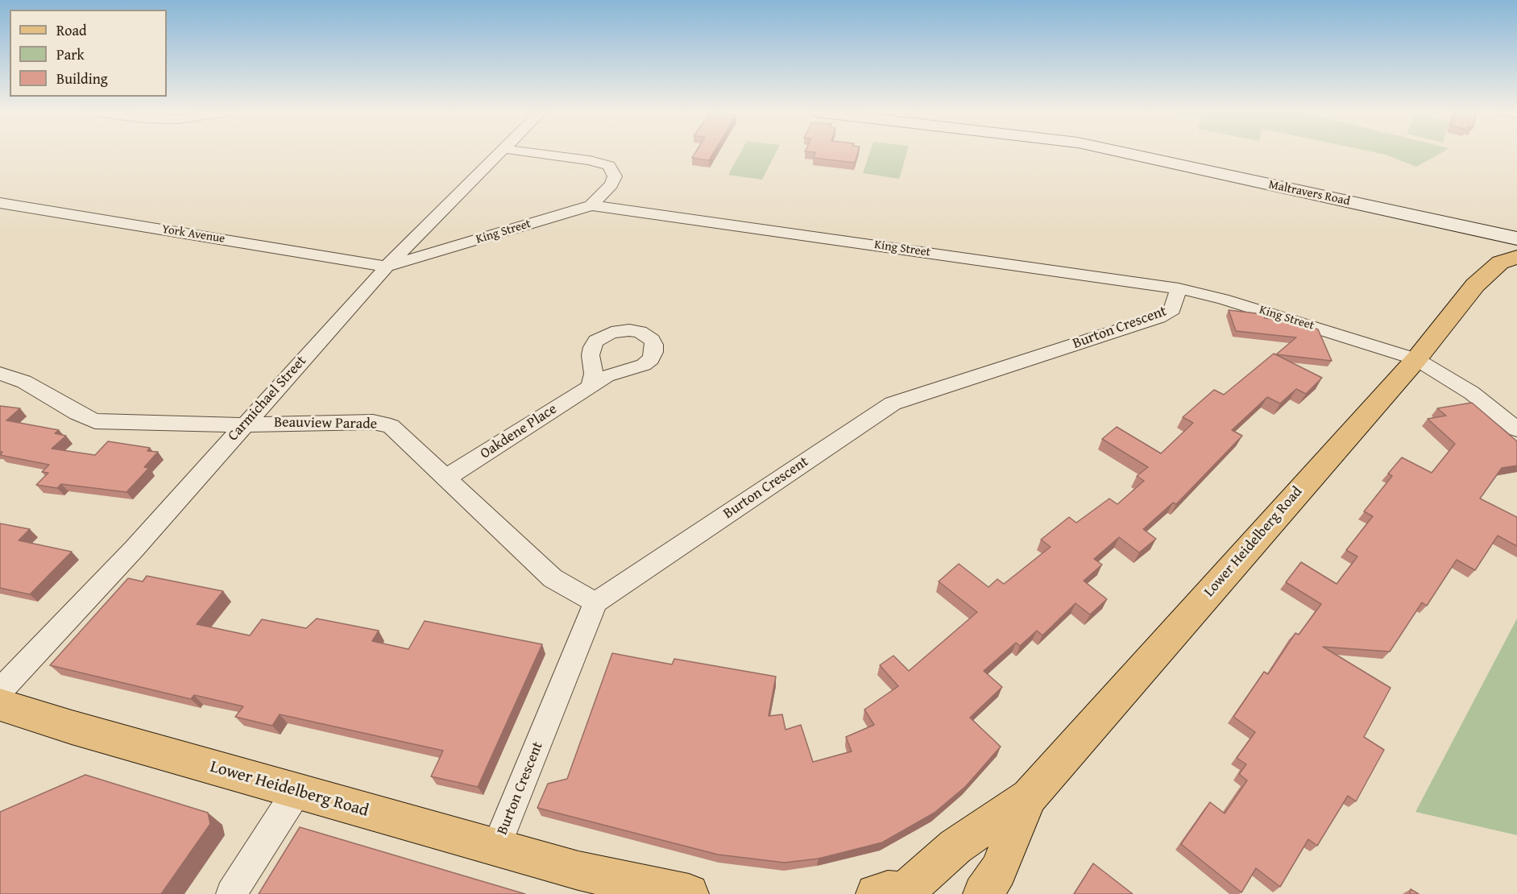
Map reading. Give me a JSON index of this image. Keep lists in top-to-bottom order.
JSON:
{
  "streets": {
    "main road": ["Lower Heidelberg Road"],
    "street": [
      "Maltravers Road",
      "King Street",
      "York Avenue",
      "Burton Crescent",
      "Carmichael Street",
      "Beauview Parade",
      "Oakdene Place"
    ]
  },
  "crossings": [
    ["Maltravers Road", "Lower Heidelberg Road"],
    ["King Street", "York Avenue"],
    ["King Street", "Burton Crescent"],
    ["King Street", "Carmichael Street"],
    ["King Street", "Lower Heidelberg Road"],
    ["York Avenue", "Carmichael Street"],
    ["Burton Crescent", "Beauview Parade"],
    ["Burton Crescent", "Lower Heidelberg Road"],
    ["Carmichael Street", "Beauview Parade"],
    ["Beauview Parade", "Oakdene Place"]
  ],
  "legend": ["Road", "Park", "Building"]
}
